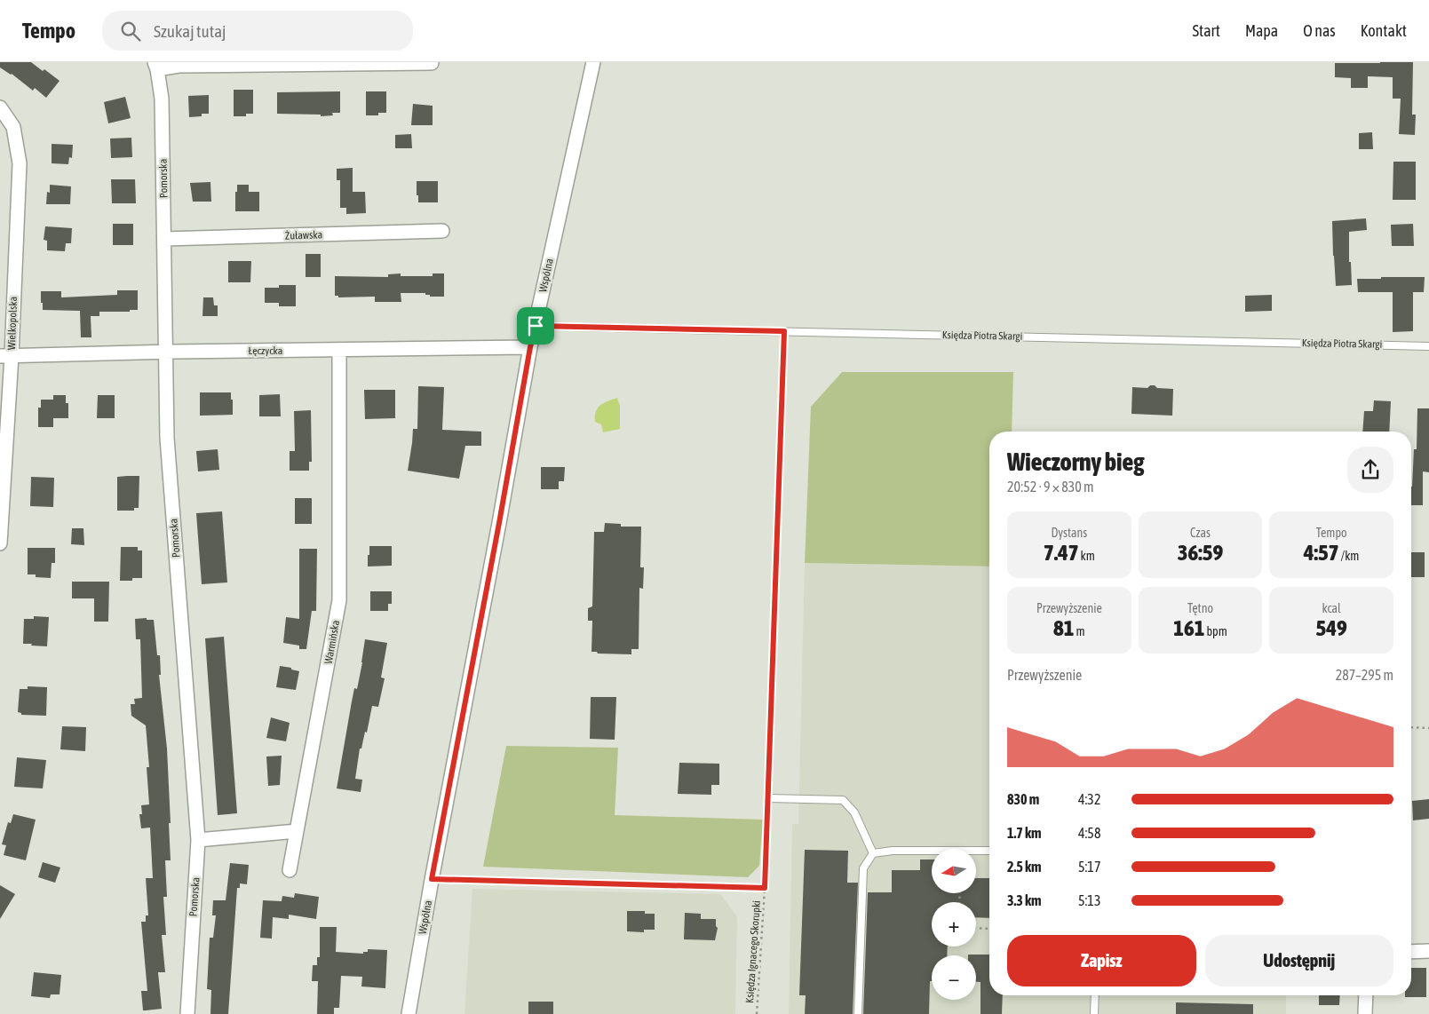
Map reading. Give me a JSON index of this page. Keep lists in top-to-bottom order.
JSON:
{
  "streets": {
    "street": [
      "Pomorska",
      "Żuławska",
      "Wspólna",
      "Wielkopolska",
      "Łęczycka",
      "Warmińska"
    ],
    "lane": ["Księdza Piotra Skargi"],
    "path": ["Księdza Ignacego Skorupki"]
  },
  "crossings": [
    ["Pomorska", "Żuławska"],
    ["Pomorska", "Łęczycka"],
    ["Wspólna", "Księdza Piotra Skargi"],
    ["Wspólna", "Łęczycka"],
    ["Wielkopolska", "Łęczycka"],
    ["Księdza Piotra Skargi", "Księdza Ignacego Skorupki"],
    ["Łęczycka", "Warmińska"]
  ],
  "north": "left",
  "page": {
    "header": "Tempo",
    "search": "Szukaj tutaj",
    "nav": [
      "Start",
      "Mapa",
      "O nas",
      "Kontakt"
    ],
    "heading": ["Wieczorny bieg", "20:52 · 9 × 830 m"],
    "stats": [
      ["Dystans", "7.47 km"],
      ["Czas", "36:59"],
      ["Tempo", "4:57 /km"],
      ["Przewyższenie", "81 m"],
      ["Tętno", "161 bpm"],
      ["kcal", "549"]
    ],
    "chart": ["Przewyższenie", "287–295 m"],
    "list": [
      {
        "name": "830 m",
        "note": "4:32"
      },
      {
        "name": "1.7 km",
        "note": "4:58"
      },
      {
        "name": "2.5 km",
        "note": "5:17"
      },
      {
        "name": "3.3 km",
        "note": "5:13"
      }
    ],
    "map_buttons": ["+", "−"],
    "buttons": ["Zapisz", "Udostępnij"]
  }
}
